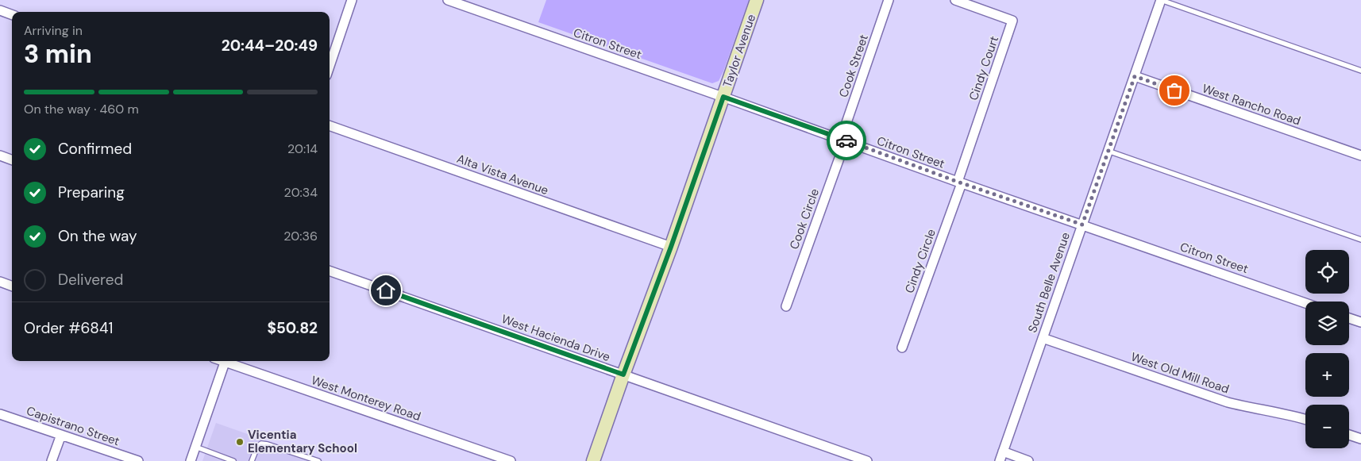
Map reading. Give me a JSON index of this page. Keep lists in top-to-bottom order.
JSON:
{
  "streets": {
    "street": [
      "Citron Street",
      "Taylor Avenue",
      "Cook Street",
      "Cindy Court",
      "West Rancho Road",
      "Alta Vista Avenue",
      "Cook Circle",
      "Cindy Circle",
      "South Belle Avenue",
      "West Hacienda Drive",
      "West Old Mill Road",
      "West Monterey Road",
      "Capistrano Street"
    ]
  },
  "crossings": [
    ["Citron Street", "Taylor Avenue"],
    ["Citron Street", "Cook Street"],
    ["Citron Street", "Cindy Court"],
    ["Citron Street", "Cook Circle"],
    ["Citron Street", "Cindy Circle"],
    ["Citron Street", "South Belle Avenue"],
    ["Taylor Avenue", "Alta Vista Avenue"],
    ["Taylor Avenue", "West Hacienda Drive"],
    ["Cook Street", "Cook Circle"],
    ["Cindy Court", "Cindy Circle"],
    ["West Rancho Road", "South Belle Avenue"],
    ["South Belle Avenue", "West Old Mill Road"]
  ],
  "places": ["Vicentia Elementary School"],
  "page": {
    "heading": ["3 min", "Arriving in", "20:44–20:49"],
    "panel": ["Order #6841", "$50.82"],
    "bar": "On the way · 460 m",
    "list": [
      ["Confirmed", "20:14"],
      ["Preparing", "20:34"],
      ["On the way", "20:36"],
      "Delivered"
    ],
    "map_buttons": ["+", "−"]
  }
}
